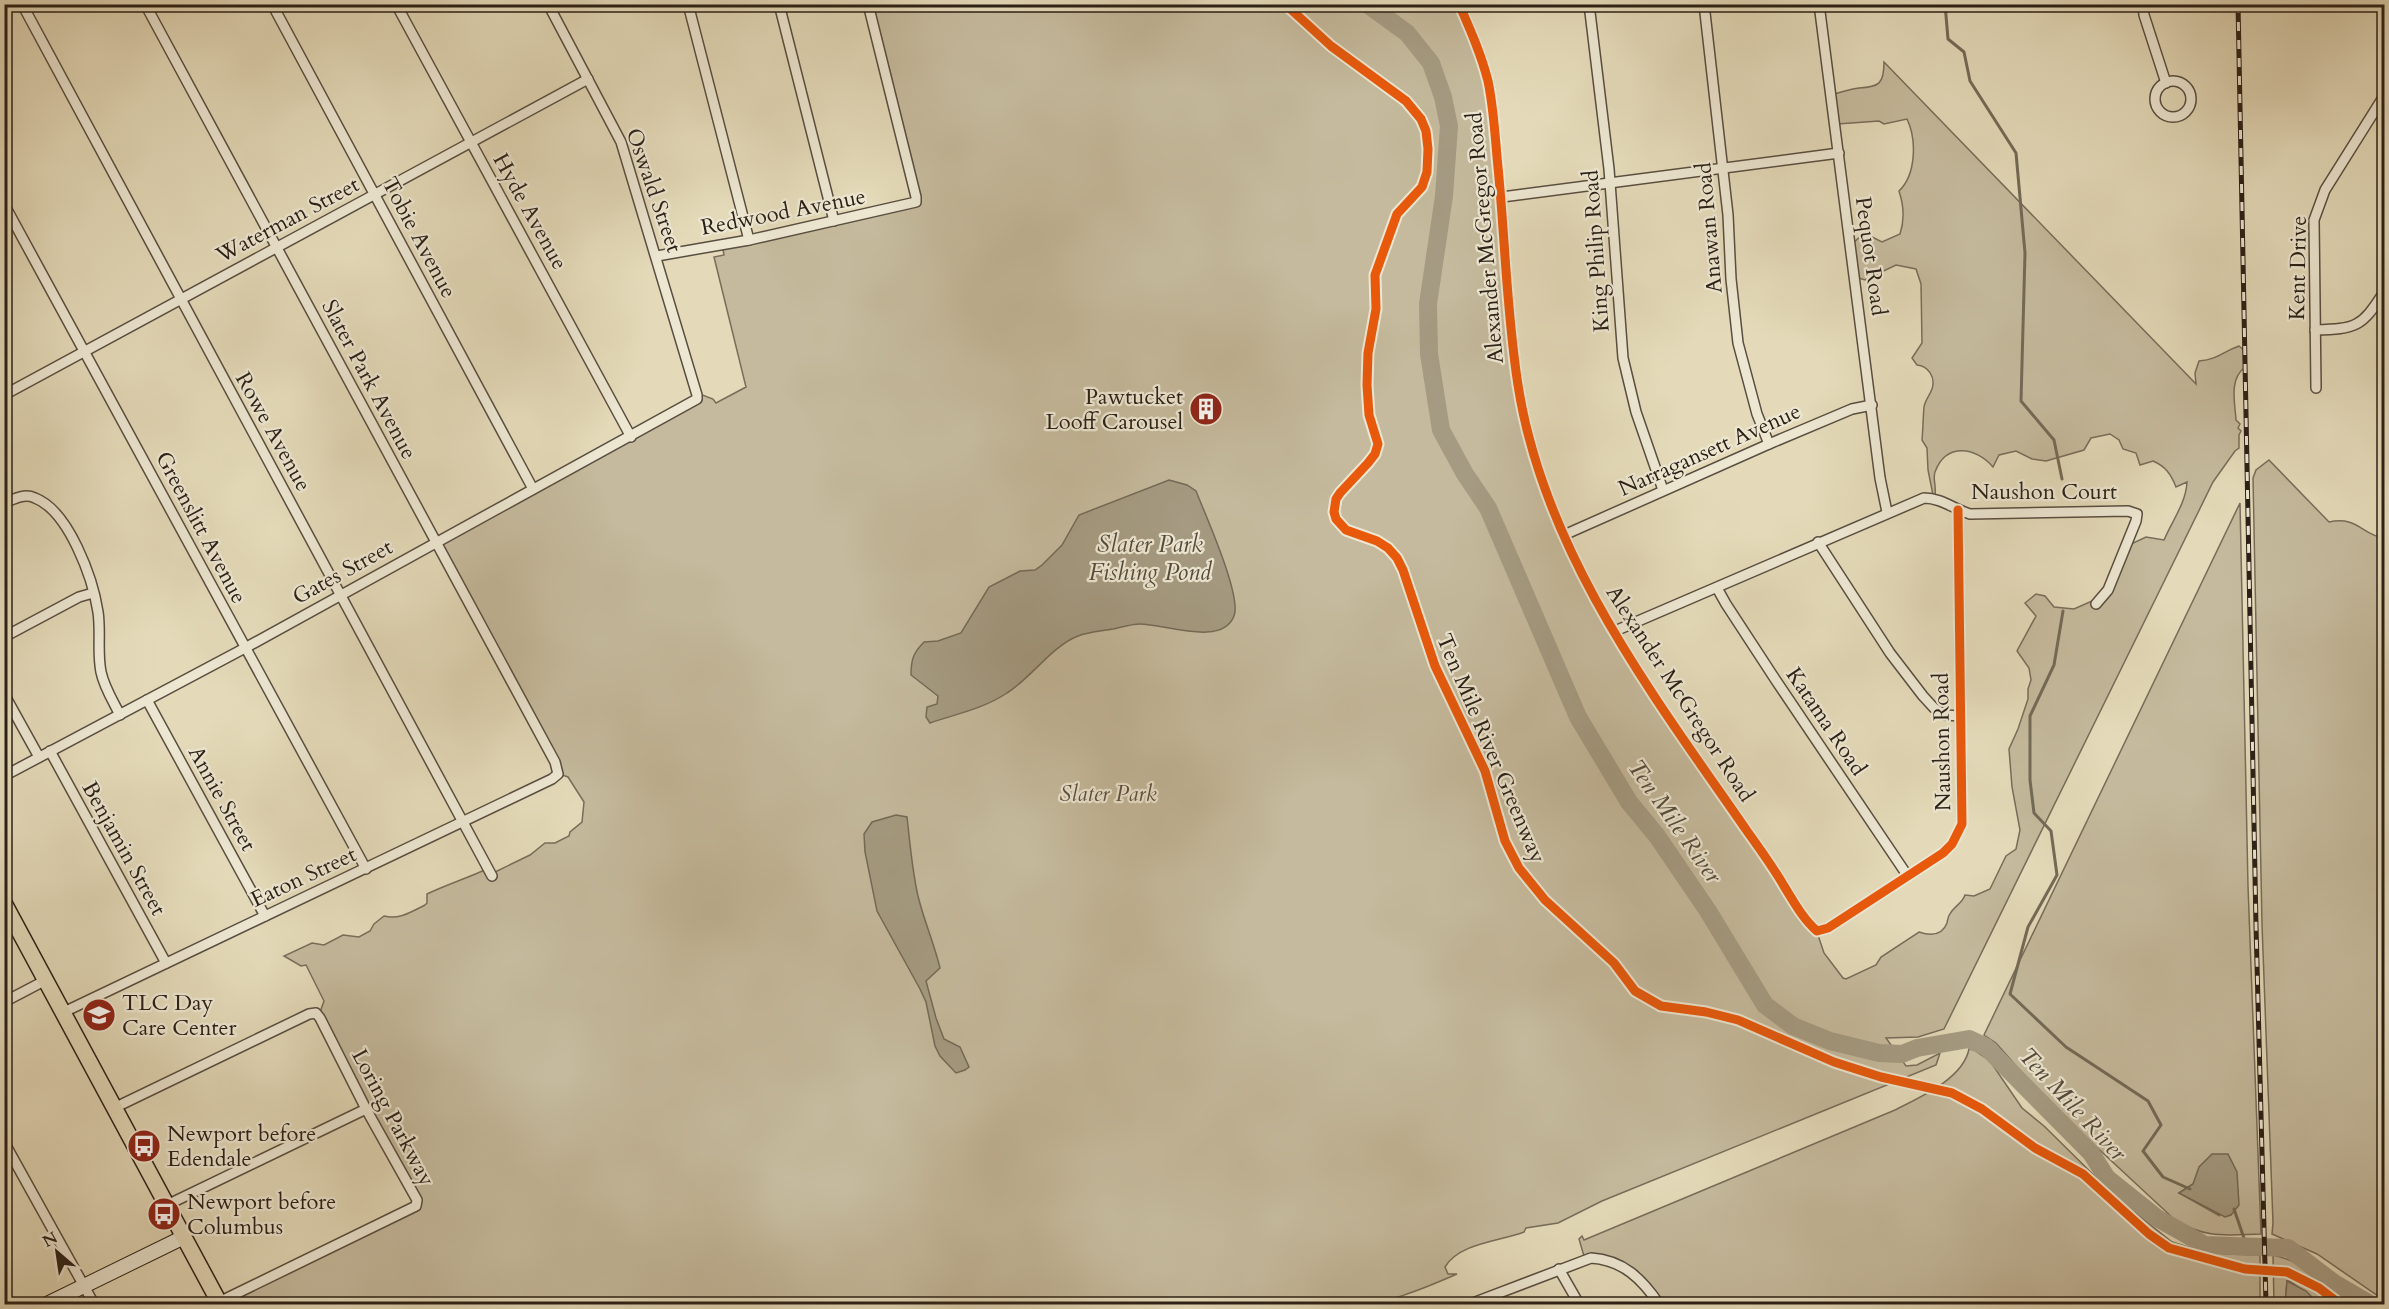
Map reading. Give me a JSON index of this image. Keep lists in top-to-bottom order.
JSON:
{
  "streets": {
    "street": [
      "Oswald Street",
      "Hyde Avenue",
      "Redwood Avenue",
      "Waterman Street",
      "Anawan Road",
      "Tobie Avenue",
      "Alexander McGregor Road",
      "King Philip Road",
      "Pequot Road",
      "Kent Drive",
      "Slater Park Avenue",
      "Rowe Avenue",
      "Narragansett Avenue",
      "Naushon Court",
      "Greenslitt Avenue",
      "Gates Street",
      "Katama Road",
      "Naushon Road",
      "Annie Street",
      "Benjamin Street",
      "Eaton Street",
      "Loring Parkway"
    ],
    "cycle path": ["Ten Mile River Greenway"]
  },
  "crossings": [
    ["Oswald Street", "Redwood Avenue"],
    ["Oswald Street", "Waterman Street"],
    ["Oswald Street", "Gates Street"],
    ["Hyde Avenue", "Waterman Street"],
    ["Hyde Avenue", "Gates Street"],
    ["Waterman Street", "Tobie Avenue"],
    ["Waterman Street", "Slater Park Avenue"],
    ["Waterman Street", "Rowe Avenue"],
    ["Waterman Street", "Greenslitt Avenue"],
    ["Anawan Road", "Narragansett Avenue"],
    ["Tobie Avenue", "Gates Street"],
    ["Alexander McGregor Road", "Narragansett Avenue"],
    ["Alexander McGregor Road", "Naushon Road"],
    ["King Philip Road", "Narragansett Avenue"],
    ["Pequot Road", "Narragansett Avenue"],
    ["Slater Park Avenue", "Gates Street"],
    ["Slater Park Avenue", "Eaton Street"],
    ["Rowe Avenue", "Gates Street"],
    ["Rowe Avenue", "Eaton Street"],
    ["Naushon Court", "Naushon Road"],
    ["Greenslitt Avenue", "Gates Street"],
    ["Greenslitt Avenue", "Eaton Street"],
    ["Gates Street", "Annie Street"],
    ["Gates Street", "Benjamin Street"],
    ["Katama Road", "Naushon Road"],
    ["Annie Street", "Eaton Street"],
    ["Benjamin Street", "Eaton Street"]
  ],
  "water": ["Slater Park Fishing Pond", "Ten Mile River"],
  "parks": ["Slater Park"],
  "places": {
    "building": ["Pawtucket Looff Carousel"],
    "school or university": ["TLC Day Care Center"],
    "bus stop": ["Newport before Edendale", "Newport before Columbus"]
  },
  "north": "top left"
}
